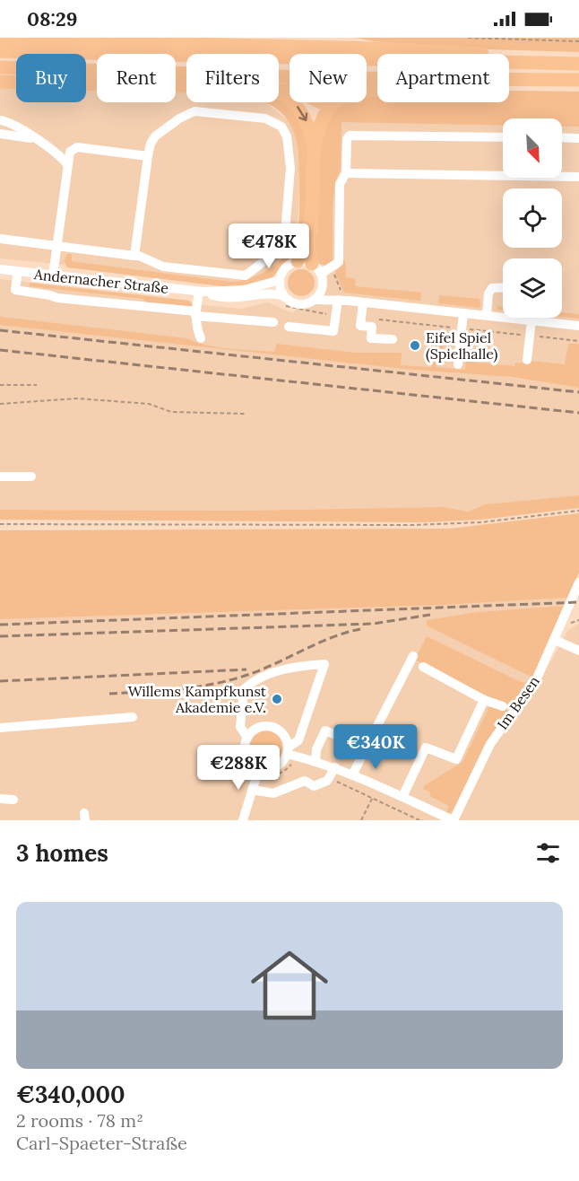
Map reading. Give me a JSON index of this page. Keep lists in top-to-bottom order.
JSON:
{
  "streets": {
    "street": ["Andernacher Straße", "Im Besen"]
  },
  "places": ["Eifel Spiel (Spielhalle)", "Willems Kampfkunst Akademie e.V."],
  "north": "bottom right",
  "page": {
    "status": "08:29",
    "chip": [
      "Buy",
      "Rent",
      "Filters",
      "New",
      "Apartment"
    ],
    "price": ["€478K", "€340K", "€288K"],
    "heading": "3 homes",
    "list": [
      {
        "name": "€340,000",
        "note": "2 rooms · 78 m² · Carl-Spaeter-Straße"
      }
    ]
  }
}
